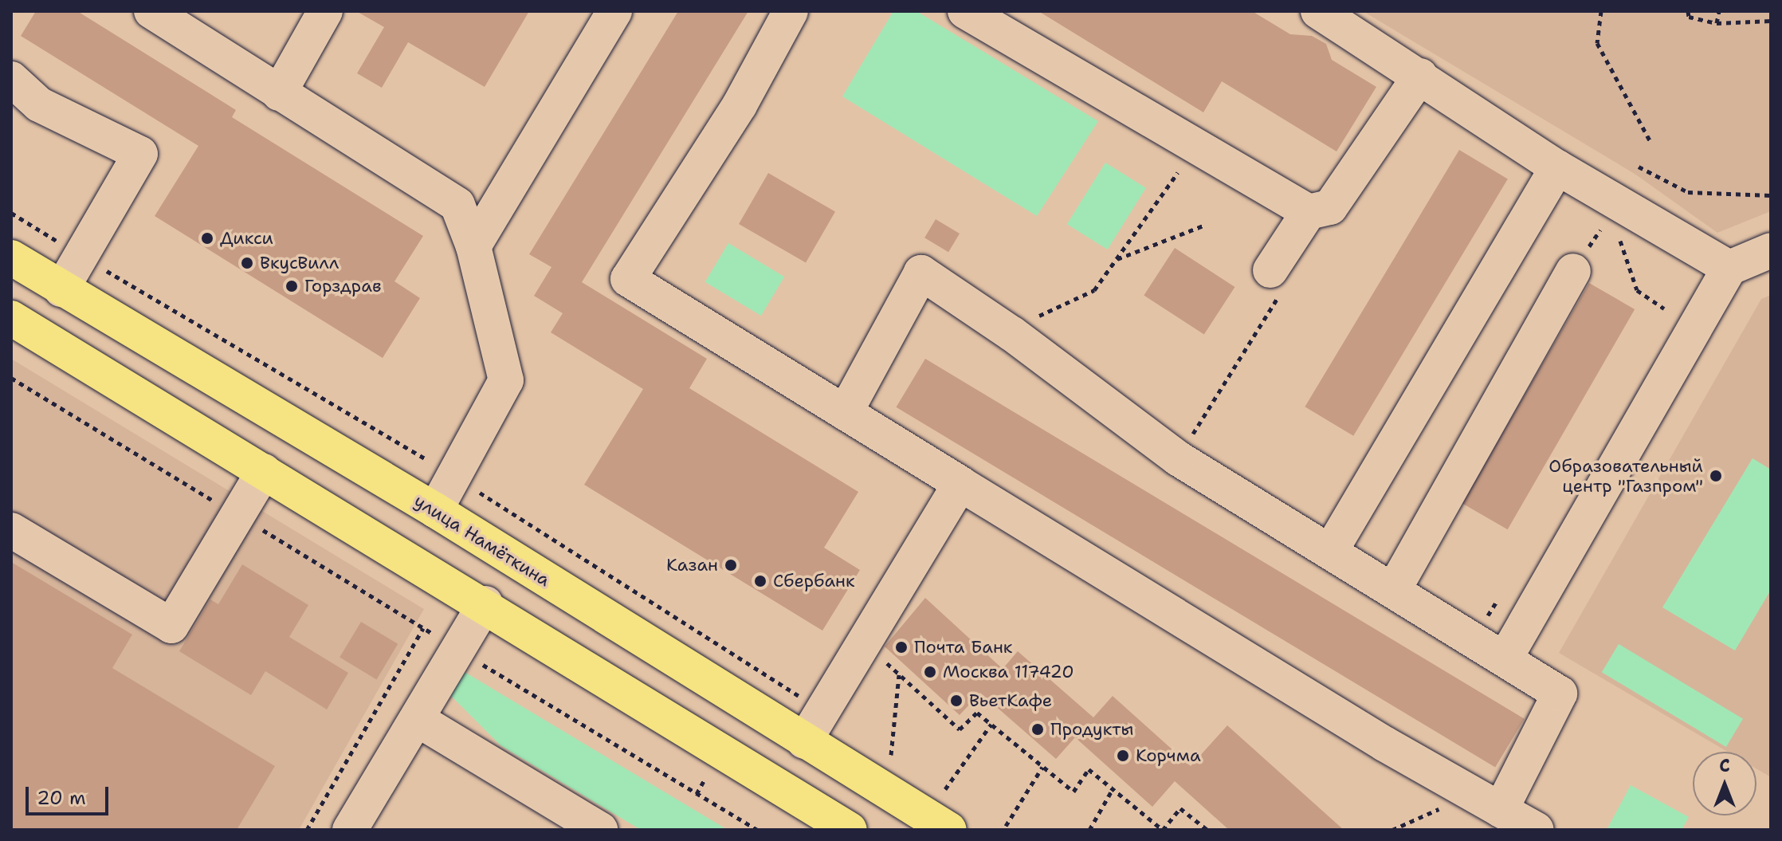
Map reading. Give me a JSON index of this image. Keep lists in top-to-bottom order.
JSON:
{
  "streets": {
    "main road": ["улица Намёткина"]
  },
  "places": [
    "Дикси",
    "ВкусВилл",
    "Горздрав",
    "Образовательный центр \"Газпром\"",
    "Казан",
    "Сбербанк",
    "Почта Банк",
    "Москва 117420",
    "ВьетКафе",
    "Продукты",
    "Корчма"
  ],
  "scale_bar": "20 m",
  "north": "top"
}
